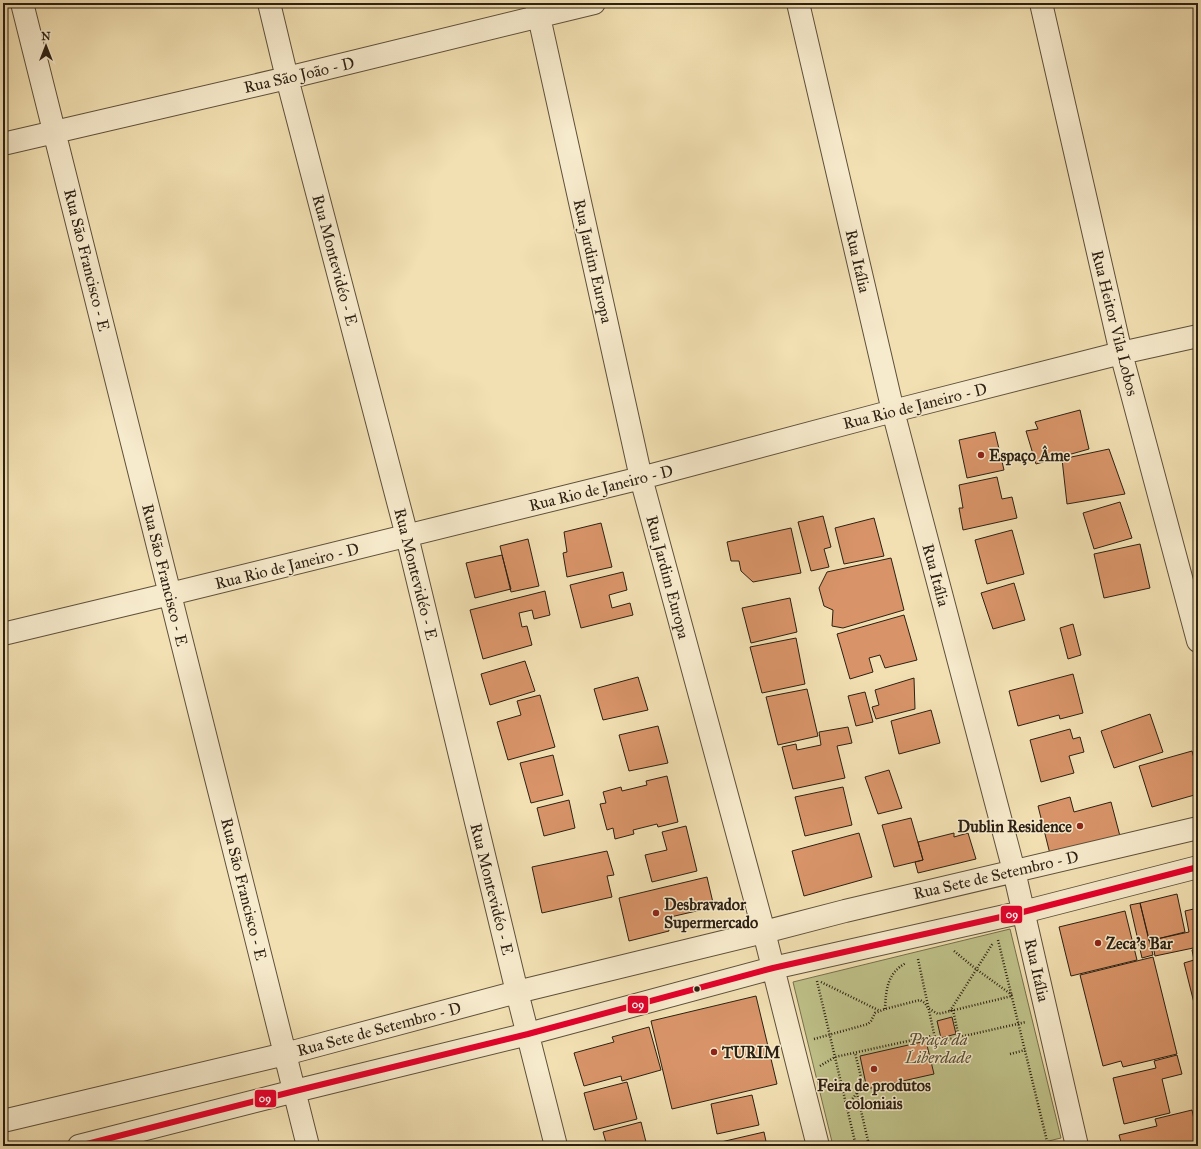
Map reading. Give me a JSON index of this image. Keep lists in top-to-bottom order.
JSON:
{
  "streets": {
    "street": [
      "Rua São João - D",
      "Rua São Francisco - E",
      "Rua Montevidéo - E",
      "Rua Jardim Europa",
      "Rua Itália",
      "Rua Heitor Vila Lobos",
      "Rua Rio de Janeiro - D",
      "Rua Sete de Setembro - D"
    ]
  },
  "crossings": [
    ["Rua São João - D", "Rua São Francisco - E"],
    ["Rua São João - D", "Rua Montevidéo - E"],
    ["Rua São João - D", "Rua Jardim Europa"],
    ["Rua São Francisco - E", "Rua Rio de Janeiro - D"],
    ["Rua São Francisco - E", "Rua Sete de Setembro - D"],
    ["Rua Montevidéo - E", "Rua Rio de Janeiro - D"],
    ["Rua Montevidéo - E", "Rua Sete de Setembro - D"],
    ["Rua Jardim Europa", "Rua Rio de Janeiro - D"],
    ["Rua Jardim Europa", "Rua Sete de Setembro - D"],
    ["Rua Itália", "Rua Rio de Janeiro - D"],
    ["Rua Itália", "Rua Sete de Setembro - D"],
    ["Rua Heitor Vila Lobos", "Rua Rio de Janeiro - D"]
  ],
  "parks": ["Praça da Liberdade"],
  "places": [
    "Espaço Âme",
    "Dublin Residence",
    "Desbravador Supermercado",
    "Zeca's Bar",
    "TURIM",
    "Feira de produtos coloniais"
  ],
  "lines": ["transit line 09"],
  "north": "top"
}
